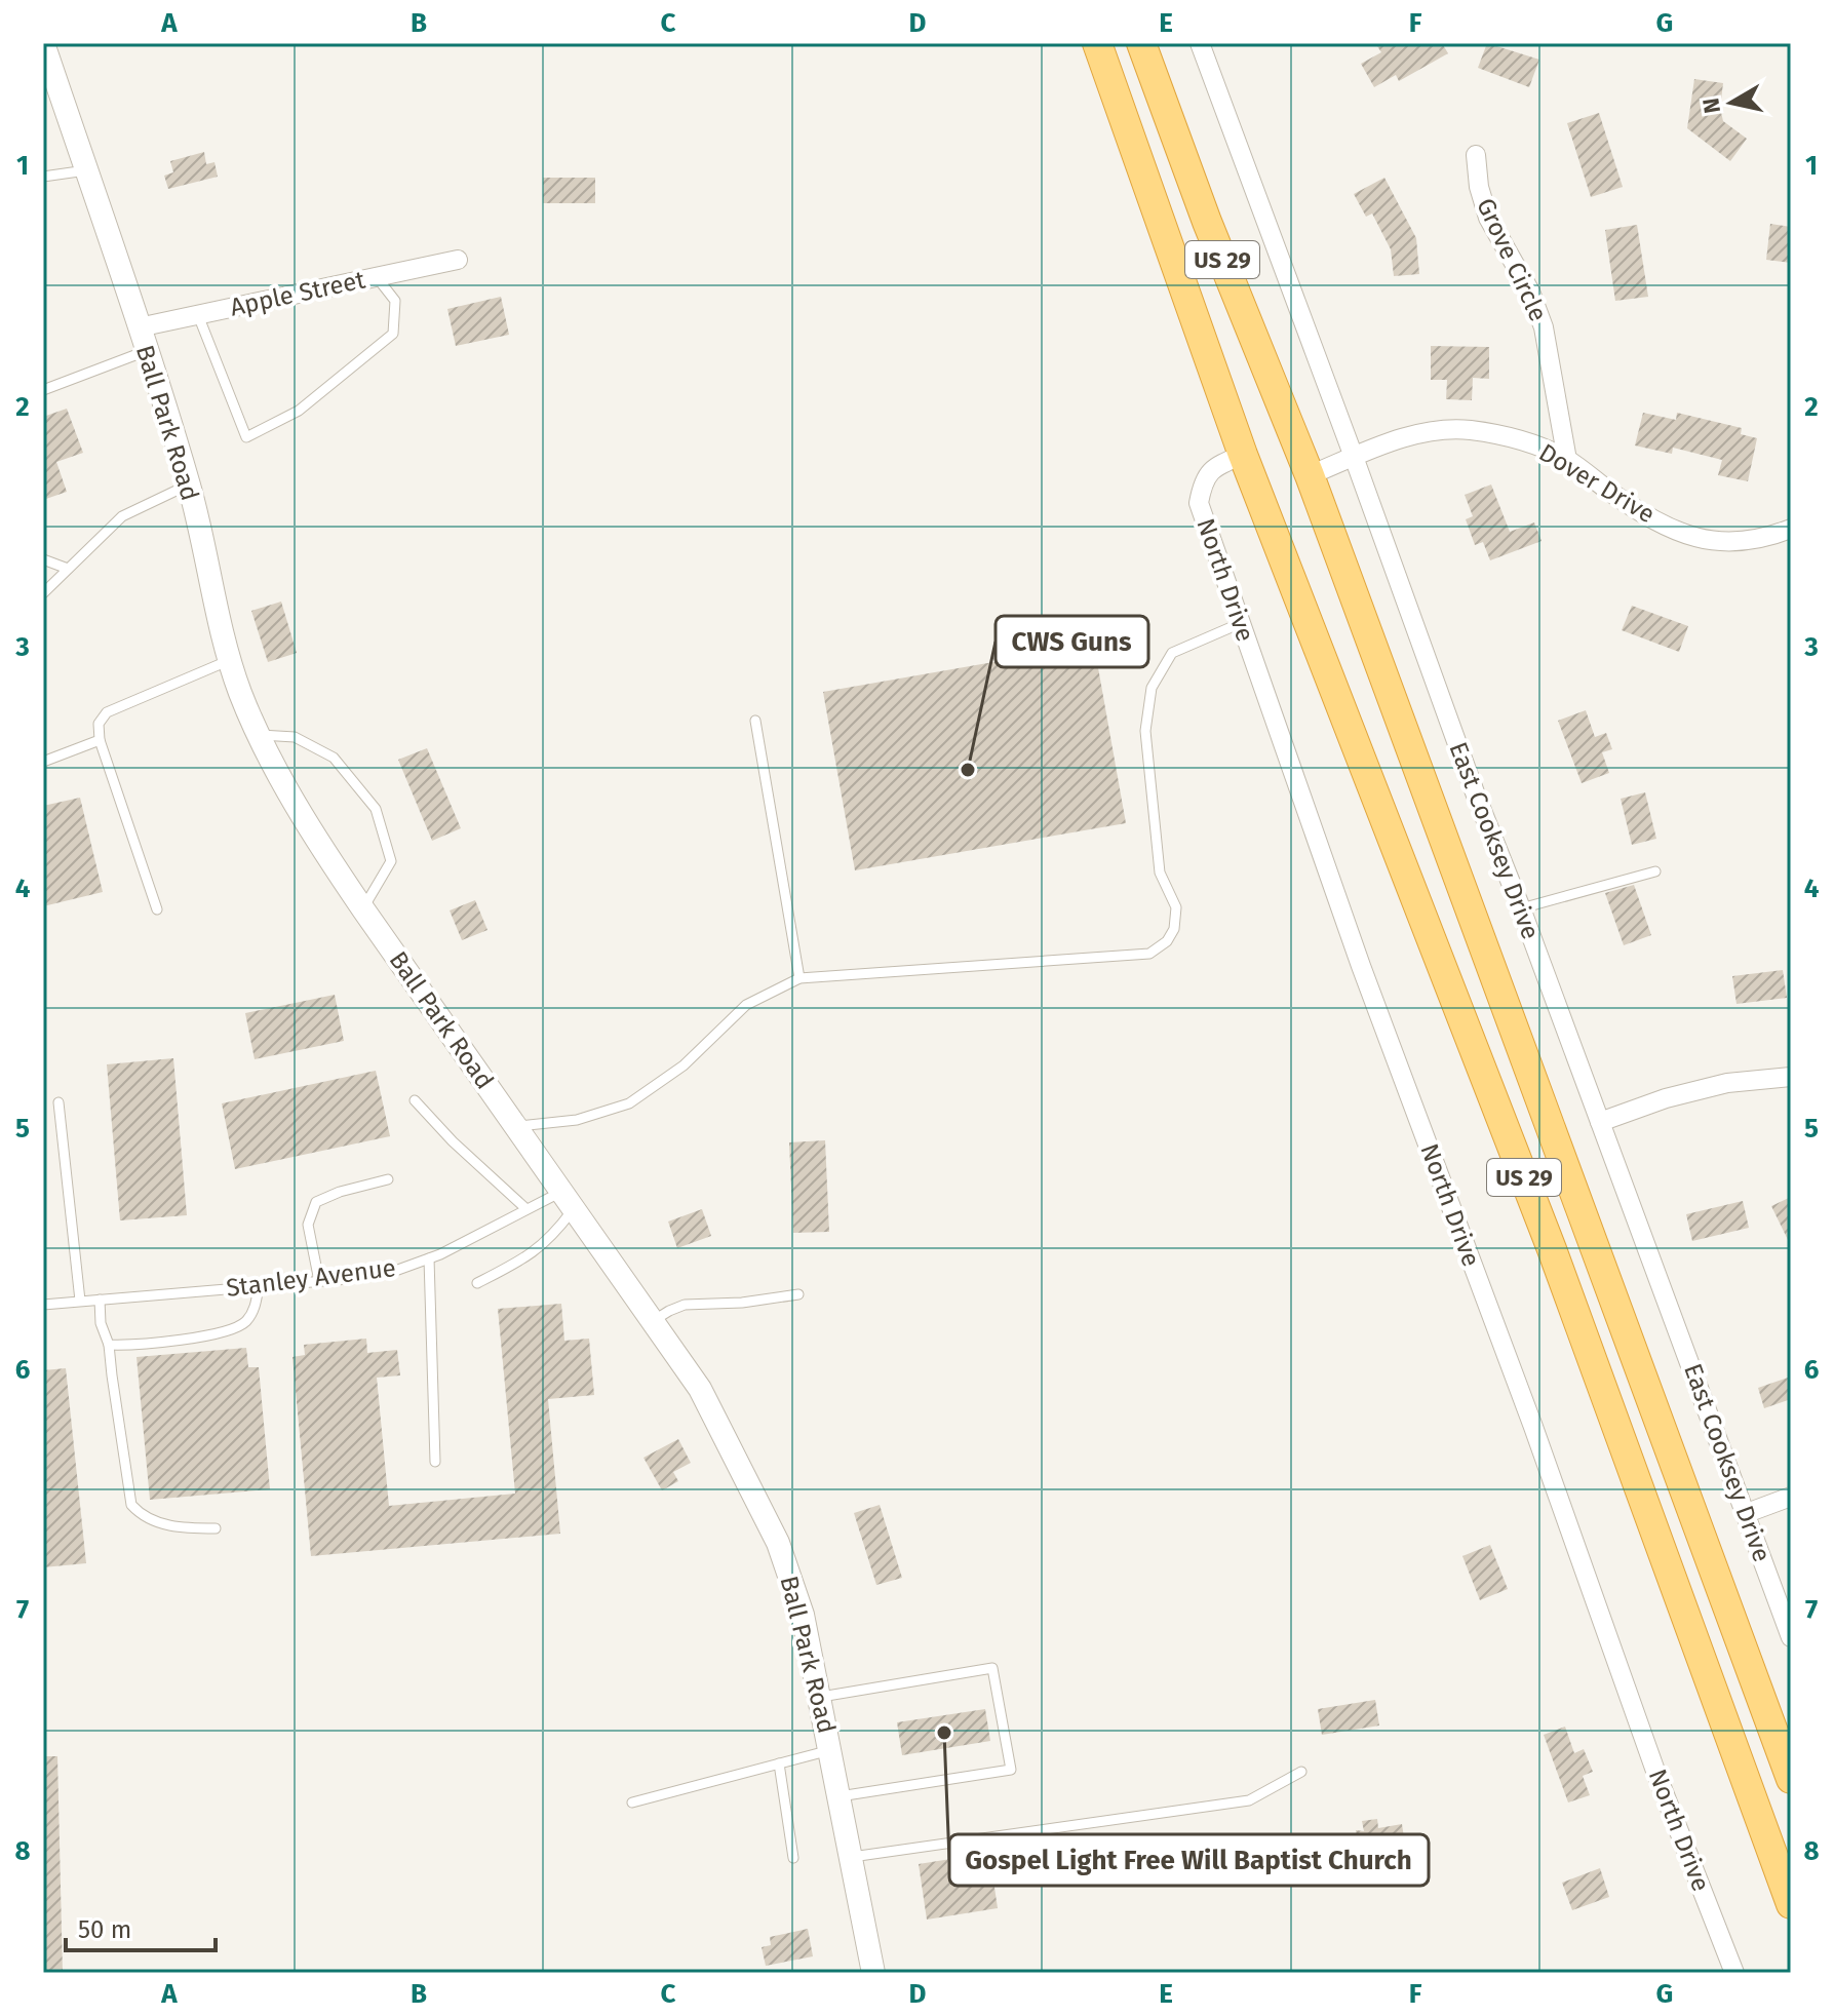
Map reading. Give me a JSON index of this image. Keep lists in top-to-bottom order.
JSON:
{
  "streets": {
    "highway": ["US 29"],
    "street": [
      "Grove Circle",
      "Apple Street",
      "Ball Park Road",
      "Dover Drive",
      "North Drive",
      "East Cooksey Drive"
    ],
    "lane": ["Stanley Avenue"]
  },
  "crossings": [
    ["US 29", "Dover Drive"],
    ["US 29", "North Drive"],
    ["Grove Circle", "Dover Drive"],
    ["Apple Street", "Ball Park Road"],
    ["Ball Park Road", "Stanley Avenue"],
    ["Dover Drive", "East Cooksey Drive"]
  ],
  "places": ["CWS Guns", "Gospel Light Free Will Baptist Church"],
  "scale_bar": "50 m",
  "north": "left",
  "grid": {
    "columns": [
      "A",
      "B",
      "C",
      "D",
      "E",
      "F",
      "G"
    ],
    "rows": [
      "1",
      "2",
      "3",
      "4",
      "5",
      "6",
      "7",
      "8"
    ]
  }
}
